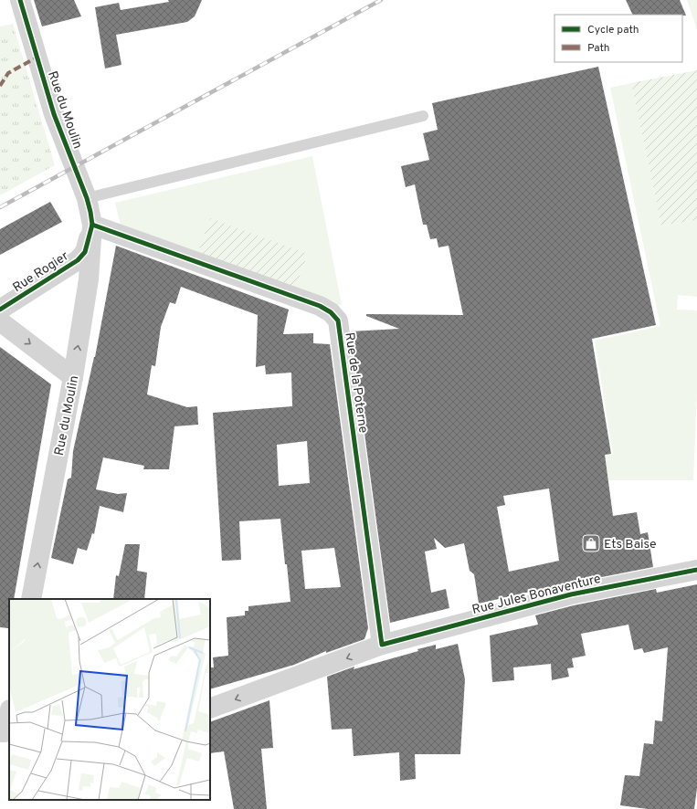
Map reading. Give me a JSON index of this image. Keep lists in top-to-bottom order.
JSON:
{
  "streets": {
    "street": [
      "Rue du Moulin",
      "Rue Rogier",
      "Rue de la Poterne",
      "Rue Jules Bonaventure"
    ]
  },
  "crossings": [
    ["Rue du Moulin", "Rue Rogier"],
    ["Rue du Moulin", "Rue de la Poterne"],
    ["Rue Rogier", "Rue de la Poterne"],
    ["Rue de la Poterne", "Rue Jules Bonaventure"]
  ],
  "one_way": ["Rue du Moulin", "Rue Jules Bonaventure"],
  "places": {
    "shop": ["Ets Baise"]
  },
  "legend": ["Cycle path", "Path"]
}
